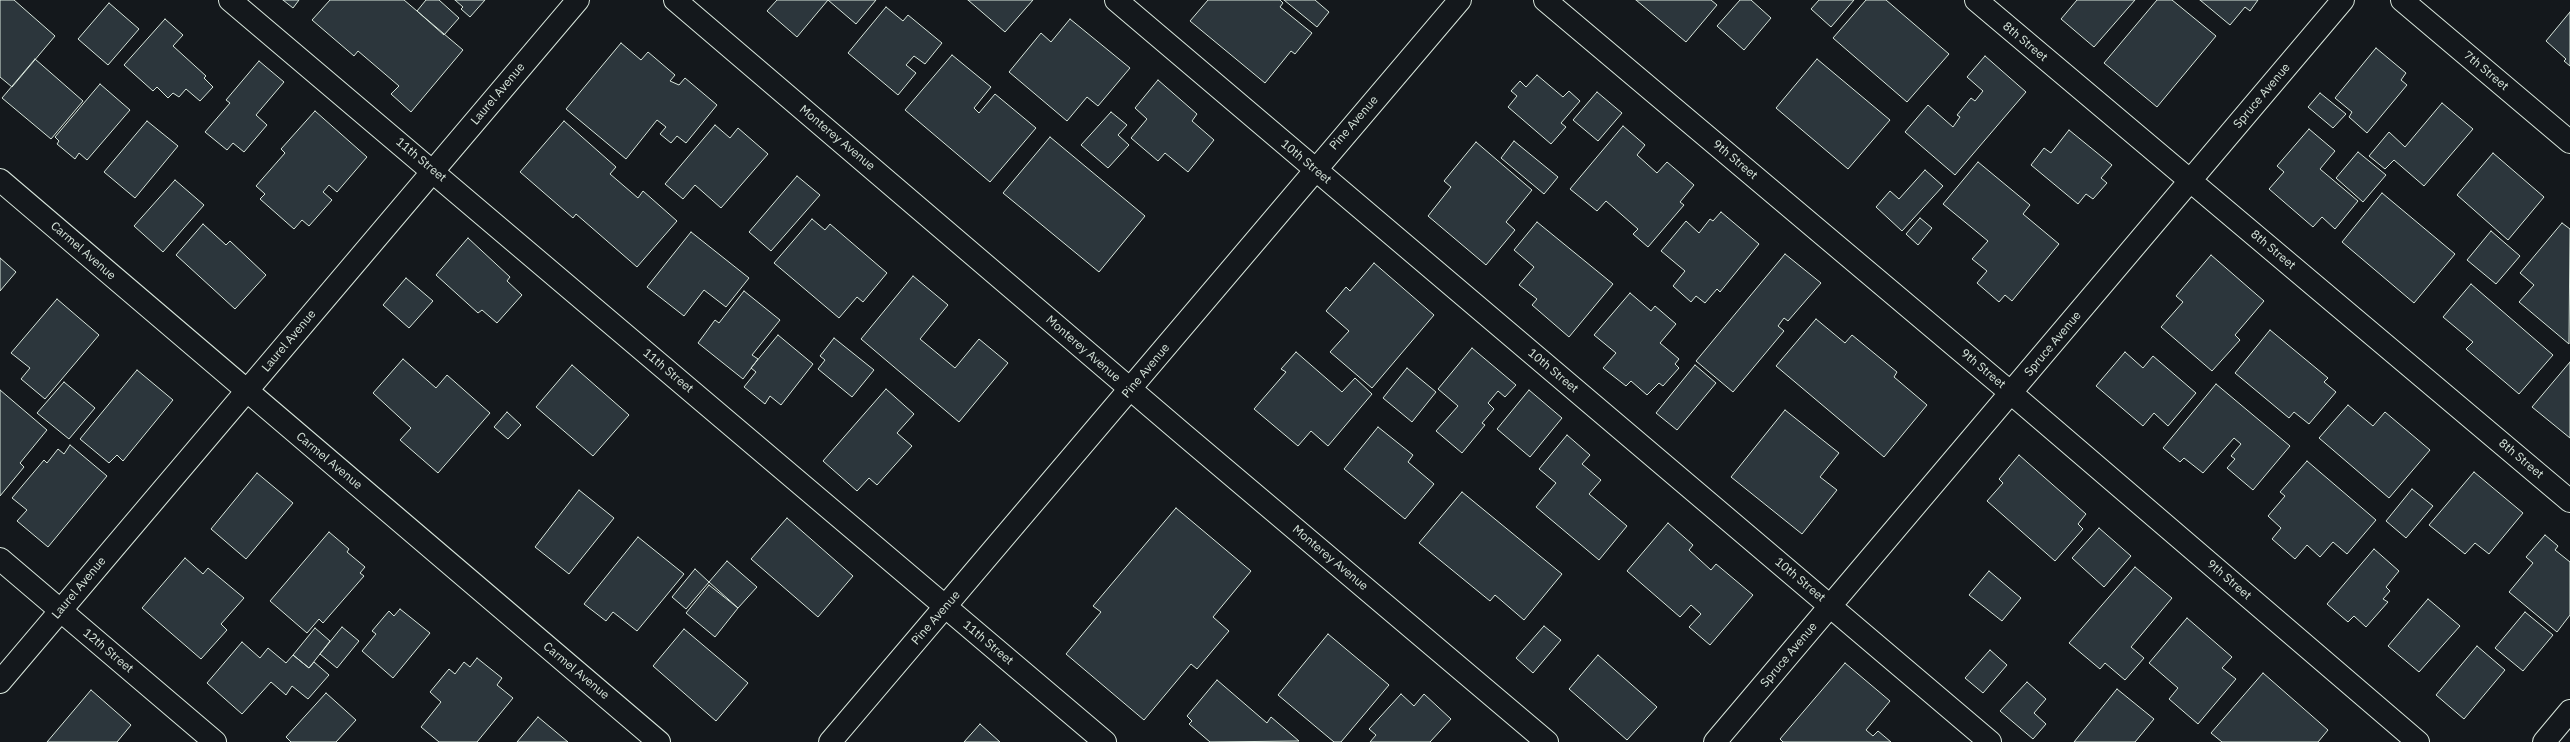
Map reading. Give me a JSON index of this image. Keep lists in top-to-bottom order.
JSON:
{
  "streets": {
    "street": [
      "8th Street",
      "7th Street",
      "Laurel Avenue",
      "Spruce Avenue",
      "Pine Avenue",
      "Monterey Avenue",
      "11th Street",
      "9th Street",
      "10th Street",
      "Carmel Avenue",
      "12th Street"
    ]
  },
  "crossings": [
    ["8th Street", "Spruce Avenue"],
    ["Laurel Avenue", "11th Street"],
    ["Laurel Avenue", "Carmel Avenue"],
    ["Laurel Avenue", "12th Street"],
    ["Spruce Avenue", "9th Street"],
    ["Spruce Avenue", "10th Street"],
    ["Pine Avenue", "Monterey Avenue"],
    ["Pine Avenue", "11th Street"],
    ["Pine Avenue", "10th Street"]
  ]
}
